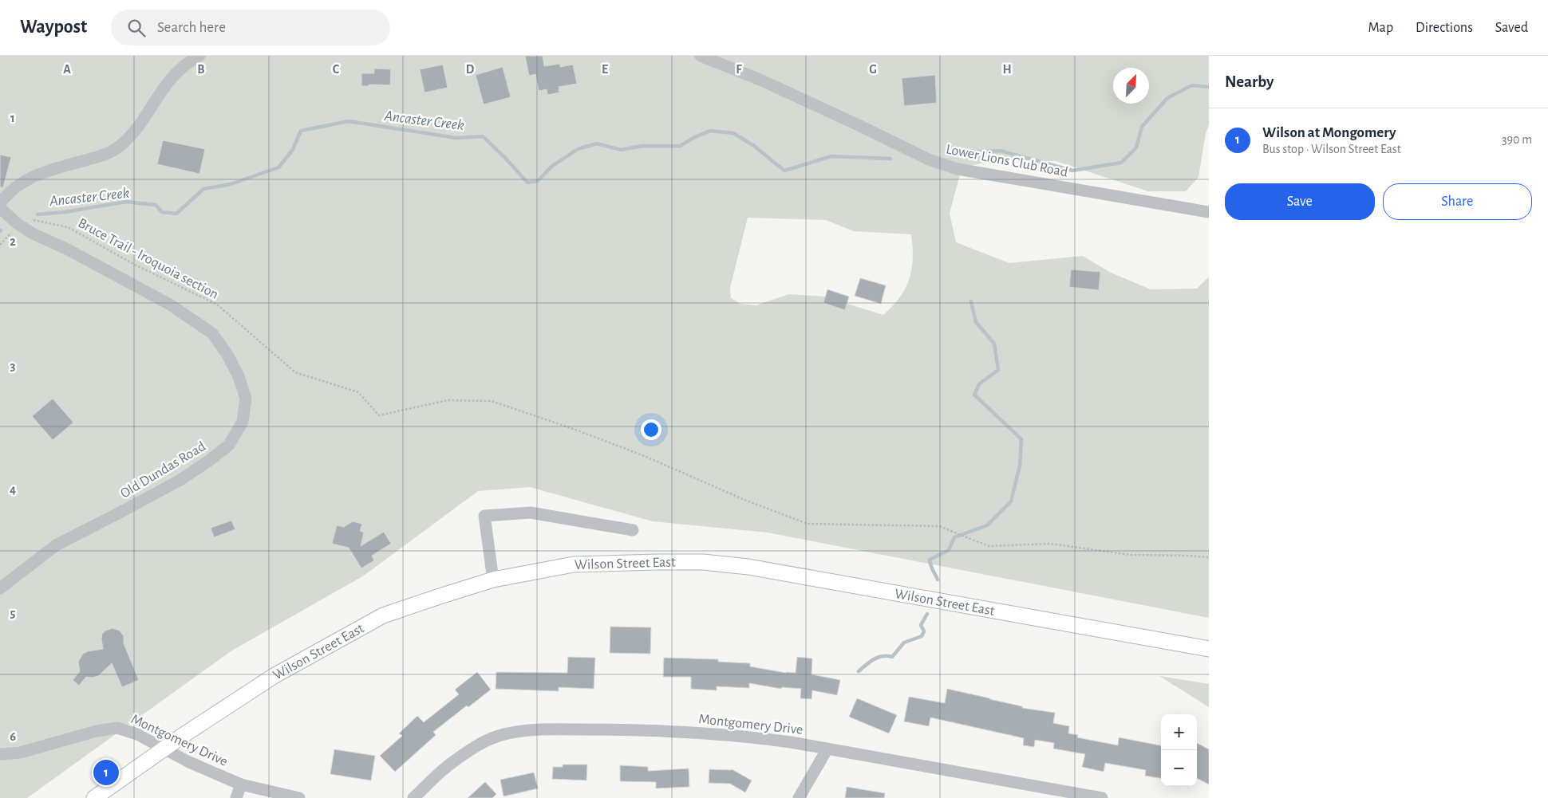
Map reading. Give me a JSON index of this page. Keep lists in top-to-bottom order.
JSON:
{
  "streets": {
    "main road": ["Wilson Street East"],
    "street": ["Lower Lions Club Road", "Old Dundas Road", "Montgomery Drive"],
    "path": ["Bruce Trail - Iroquoia section"]
  },
  "crossings": [
    ["Bruce Trail - Iroquoia section", "Old Dundas Road"],
    ["Wilson Street East", "Montgomery Drive"]
  ],
  "water": ["Ancaster Creek"],
  "north": "top right",
  "page": {
    "header": "Waypost",
    "search": "Search here",
    "nav": ["Map", "Directions", "Saved"],
    "heading": "Nearby",
    "list": [
      {
        "mark": "1",
        "name": "Wilson at Mongomery",
        "note": "Bus stop · Wilson Street East",
        "value": "390 m"
      }
    ],
    "buttons": ["Save", "Share"],
    "map_buttons": ["+", "−"],
    "pins": "1"
  },
  "grid": {
    "columns": [
      "A",
      "B",
      "C",
      "D",
      "E",
      "F",
      "G",
      "H"
    ],
    "rows": [
      "1",
      "2",
      "3",
      "4",
      "5",
      "6"
    ]
  }
}
